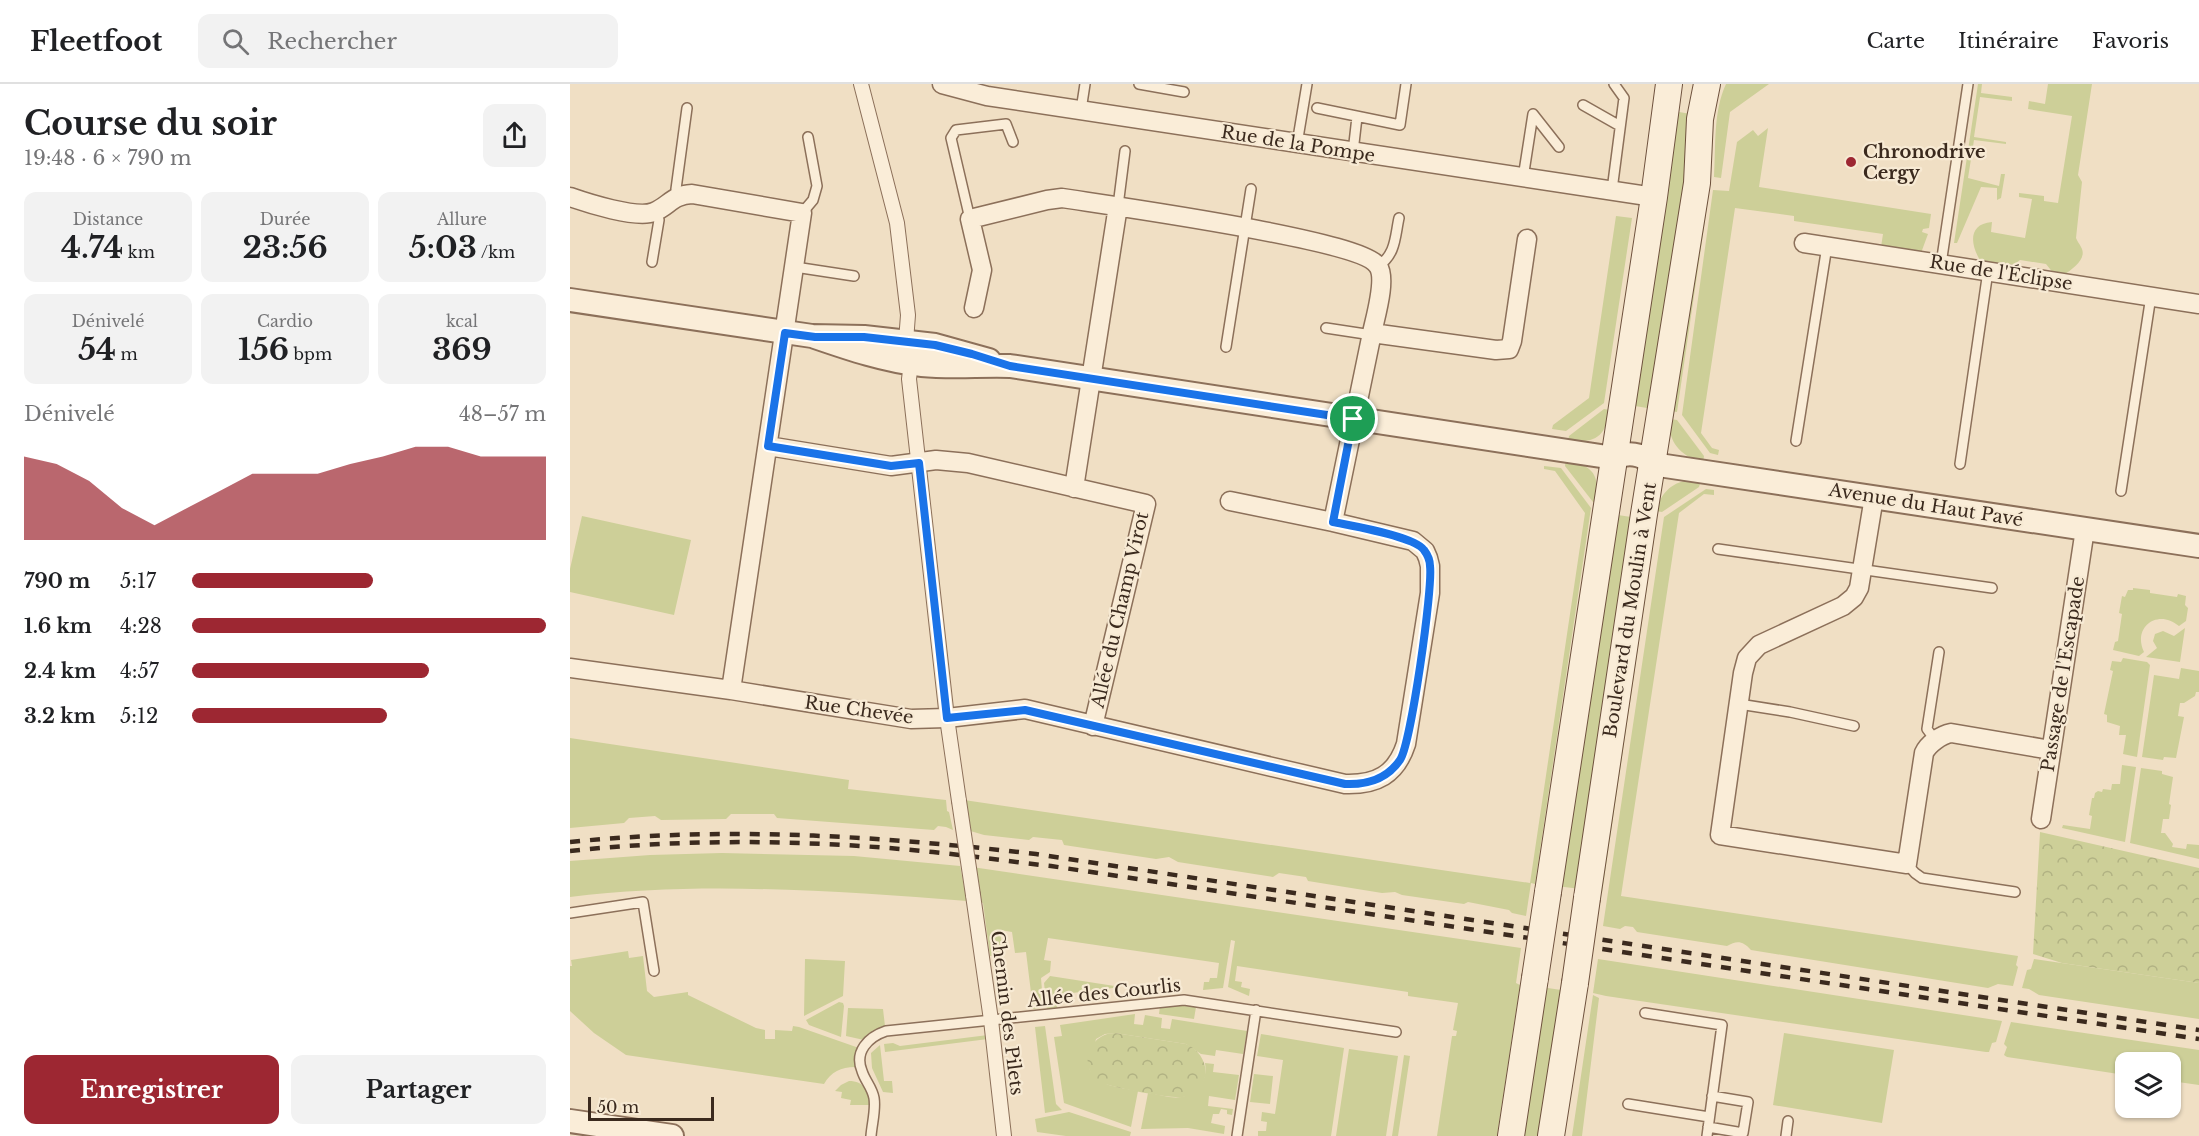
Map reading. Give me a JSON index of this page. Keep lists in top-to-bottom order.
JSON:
{
  "streets": {
    "main road": ["Boulevard du Moulin à Vent"],
    "street": [
      "Rue de la Pompe",
      "Rue de l'Éclipse",
      "Avenue du Haut Pavé",
      "Allée du Champ Virot",
      "Passage de l'Escapade",
      "Rue Chevée",
      "Chemin des Pilets"
    ],
    "lane": ["Allée des Courlis"]
  },
  "crossings": [
    ["Avenue du Haut Pavé", "Boulevard du Moulin à Vent"],
    ["Avenue du Haut Pavé", "Passage de l'Escapade"],
    ["Allée du Champ Virot", "Rue Chevée"],
    ["Allée du Champ Virot", "Chemin des Pilets"],
    ["Rue Chevée", "Chemin des Pilets"],
    ["Allée des Courlis", "Chemin des Pilets"]
  ],
  "places": ["Chronodrive Cergy"],
  "scale_bar": "50 m",
  "page": {
    "header": "Fleetfoot",
    "search": "Rechercher",
    "nav": ["Carte", "Itinéraire", "Favoris"],
    "heading": ["Course du soir", "19:48 · 6 × 790 m"],
    "stats": [
      ["Distance", "4.74 km"],
      ["Durée", "23:56"],
      ["Allure", "5:03 /km"],
      ["Dénivelé", "54 m"],
      ["Cardio", "156 bpm"],
      ["kcal", "369"]
    ],
    "chart": ["Dénivelé", "48–57 m"],
    "list": [
      {
        "name": "790 m",
        "note": "5:17"
      },
      {
        "name": "1.6 km",
        "note": "4:28"
      },
      {
        "name": "2.4 km",
        "note": "4:57"
      },
      {
        "name": "3.2 km",
        "note": "5:12"
      }
    ],
    "buttons": ["Enregistrer", "Partager"],
    "scale": "50 m"
  }
}
